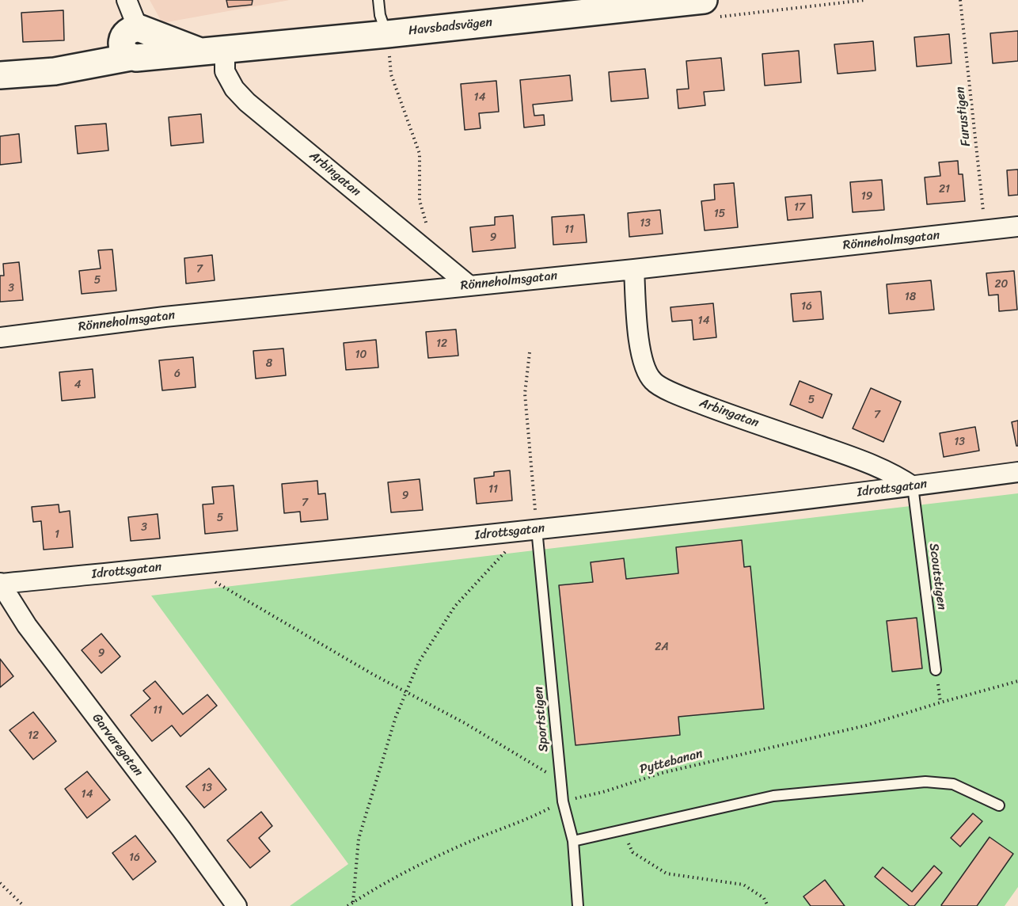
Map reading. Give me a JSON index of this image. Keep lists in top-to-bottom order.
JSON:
{
  "streets": {
    "street": [
      "Havsbadsvägen",
      "Arbingatan",
      "Rönneholmsgatan",
      "Idrottsgatan",
      "Garvaregatan"
    ],
    "lane": ["Scoutstigen", "Sportstigen"],
    "path": ["Furustigen", "Pyttebanan"]
  },
  "crossings": [
    ["Havsbadsvägen", "Arbingatan"],
    ["Furustigen", "Rönneholmsgatan"],
    ["Arbingatan", "Rönneholmsgatan"],
    ["Arbingatan", "Idrottsgatan"],
    ["Arbingatan", "Scoutstigen"],
    ["Idrottsgatan", "Scoutstigen"],
    ["Idrottsgatan", "Sportstigen"],
    ["Idrottsgatan", "Garvaregatan"],
    ["Sportstigen", "Pyttebanan"]
  ],
  "house_numbers": [
    "14",
    "21",
    "19",
    "17",
    "15",
    "13",
    "11",
    "9",
    "7",
    "5",
    "20",
    "3",
    "18",
    "16",
    "14",
    "12",
    "10",
    "8",
    "6",
    "4",
    "5",
    "7",
    "13",
    "11",
    "9",
    "7",
    "5",
    "3",
    "1",
    "2A",
    "9",
    "11",
    "12",
    "13",
    "14",
    "16"
  ]
}
